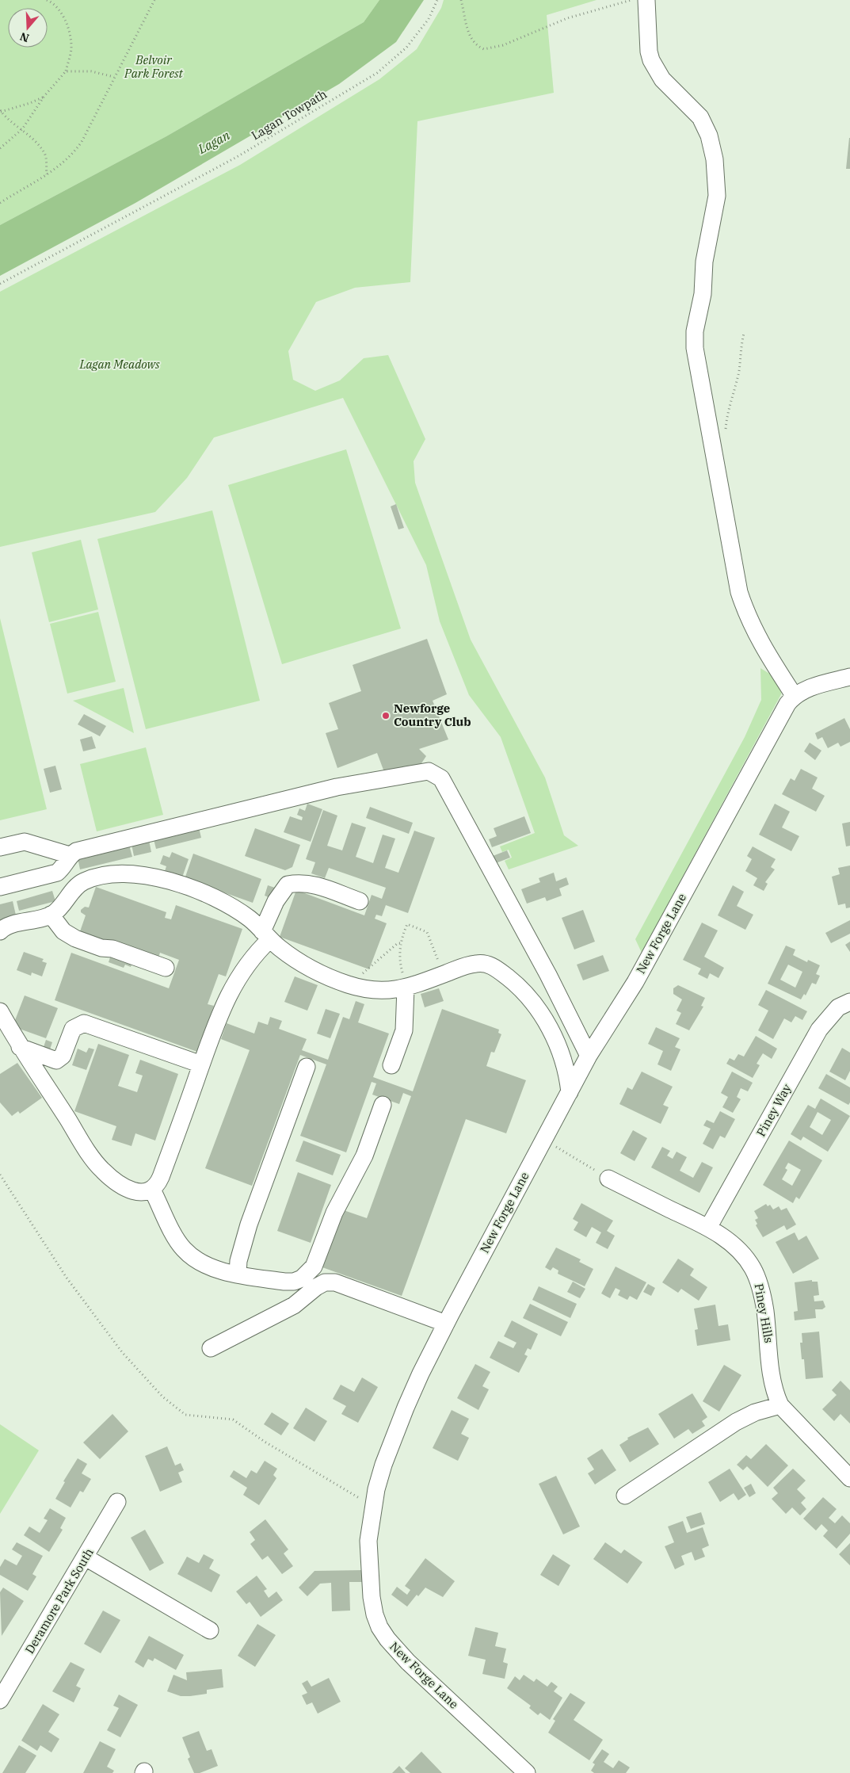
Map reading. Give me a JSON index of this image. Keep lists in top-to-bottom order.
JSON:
{
  "streets": {
    "street": [
      "New Forge Lane",
      "Piney Way",
      "Piney Hills",
      "Deramore Park South"
    ],
    "path": ["Lagan Towpath"]
  },
  "crossings": [
    ["Piney Way", "Piney Hills"]
  ],
  "water": ["Lagan"],
  "parks": ["Belvoir Park Forest", "Lagan Meadows"],
  "places": ["Newforge Country Club"],
  "north": "bottom"
}
